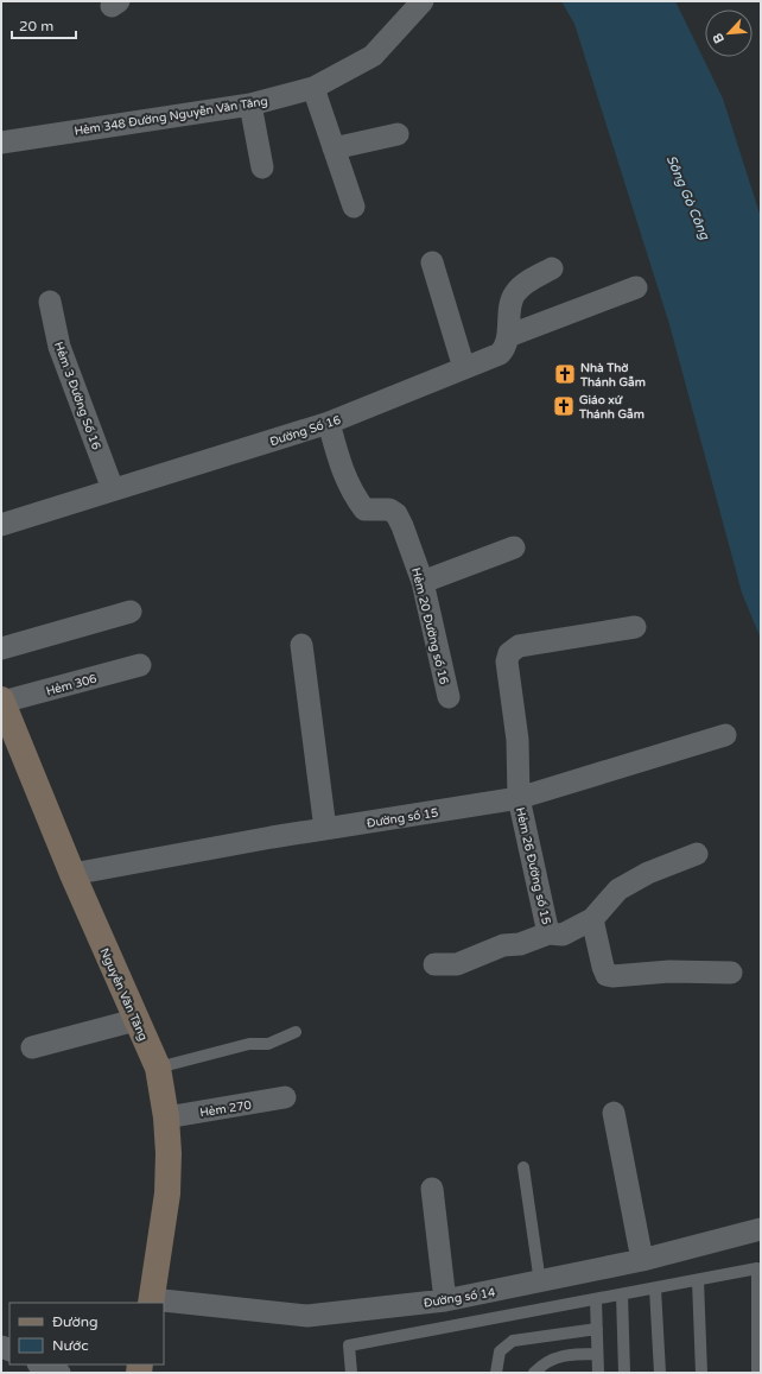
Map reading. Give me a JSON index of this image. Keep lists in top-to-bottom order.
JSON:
{
  "streets": {
    "main road": ["Nguyễn Văn Tăng"],
    "street": [
      "Hẻm 348 Đường Nguyễn Văn Tăng",
      "Hẻm 3 Đường Số 16",
      "Đường Số 16",
      "Hẻm 20 Đường số 16",
      "Hẻm 306",
      "Đường số 15",
      "Hẻm 26 Đường số 15",
      "Hẻm 270",
      "Đường số 14"
    ]
  },
  "crossings": [
    ["Hẻm 3 Đường Số 16", "Đường Số 16"],
    ["Đường Số 16", "Hẻm 20 Đường số 16"],
    ["Hẻm 306", "Nguyễn Văn Tăng"],
    ["Đường số 15", "Hẻm 26 Đường số 15"],
    ["Đường số 15", "Nguyễn Văn Tăng"],
    ["Nguyễn Văn Tăng", "Hẻm 270"],
    ["Nguyễn Văn Tăng", "Đường số 14"]
  ],
  "water": ["Sông Gò Công"],
  "places": {
    "church": ["Nhà Thờ Thánh Gẫm", "Giáo xứ Thánh Gẫm"]
  },
  "legend": ["Đường", "Nước"],
  "scale_bar": "20 m",
  "north": "bottom left"
}
